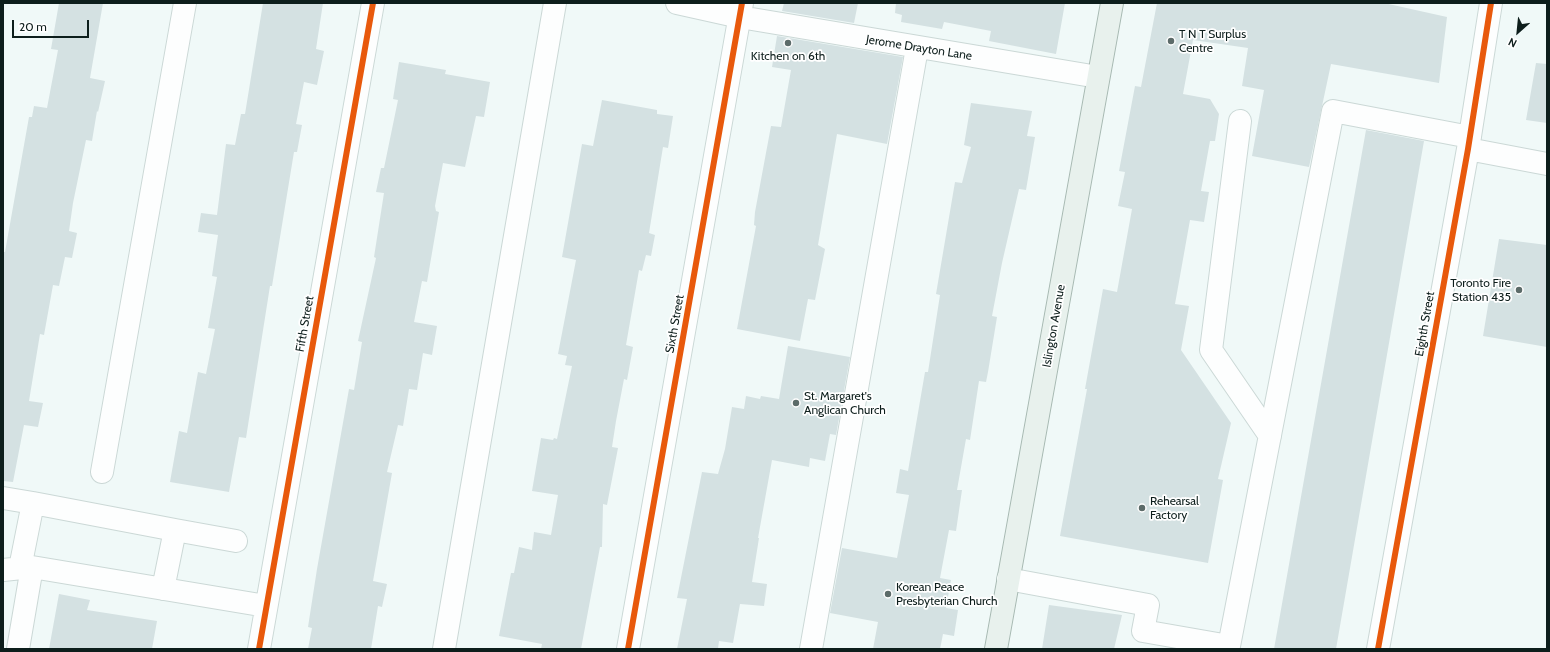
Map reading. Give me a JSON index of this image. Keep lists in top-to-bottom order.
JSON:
{
  "streets": {
    "main road": ["Islington Avenue"],
    "street": [
      "Jerome Drayton Lane",
      "Fifth Street",
      "Sixth Street",
      "Eighth Street"
    ]
  },
  "crossings": [
    ["Jerome Drayton Lane", "Sixth Street"],
    ["Jerome Drayton Lane", "Islington Avenue"]
  ],
  "places": [
    "T N T Surplus Centre",
    "Kitchen on 6th",
    "Toronto Fire Station 435",
    "St. Margaret's Anglican Church",
    "Rehearsal Factory",
    "Korean Peace Presbyterian Church"
  ],
  "scale_bar": "20 m",
  "north": "bottom left"
}
